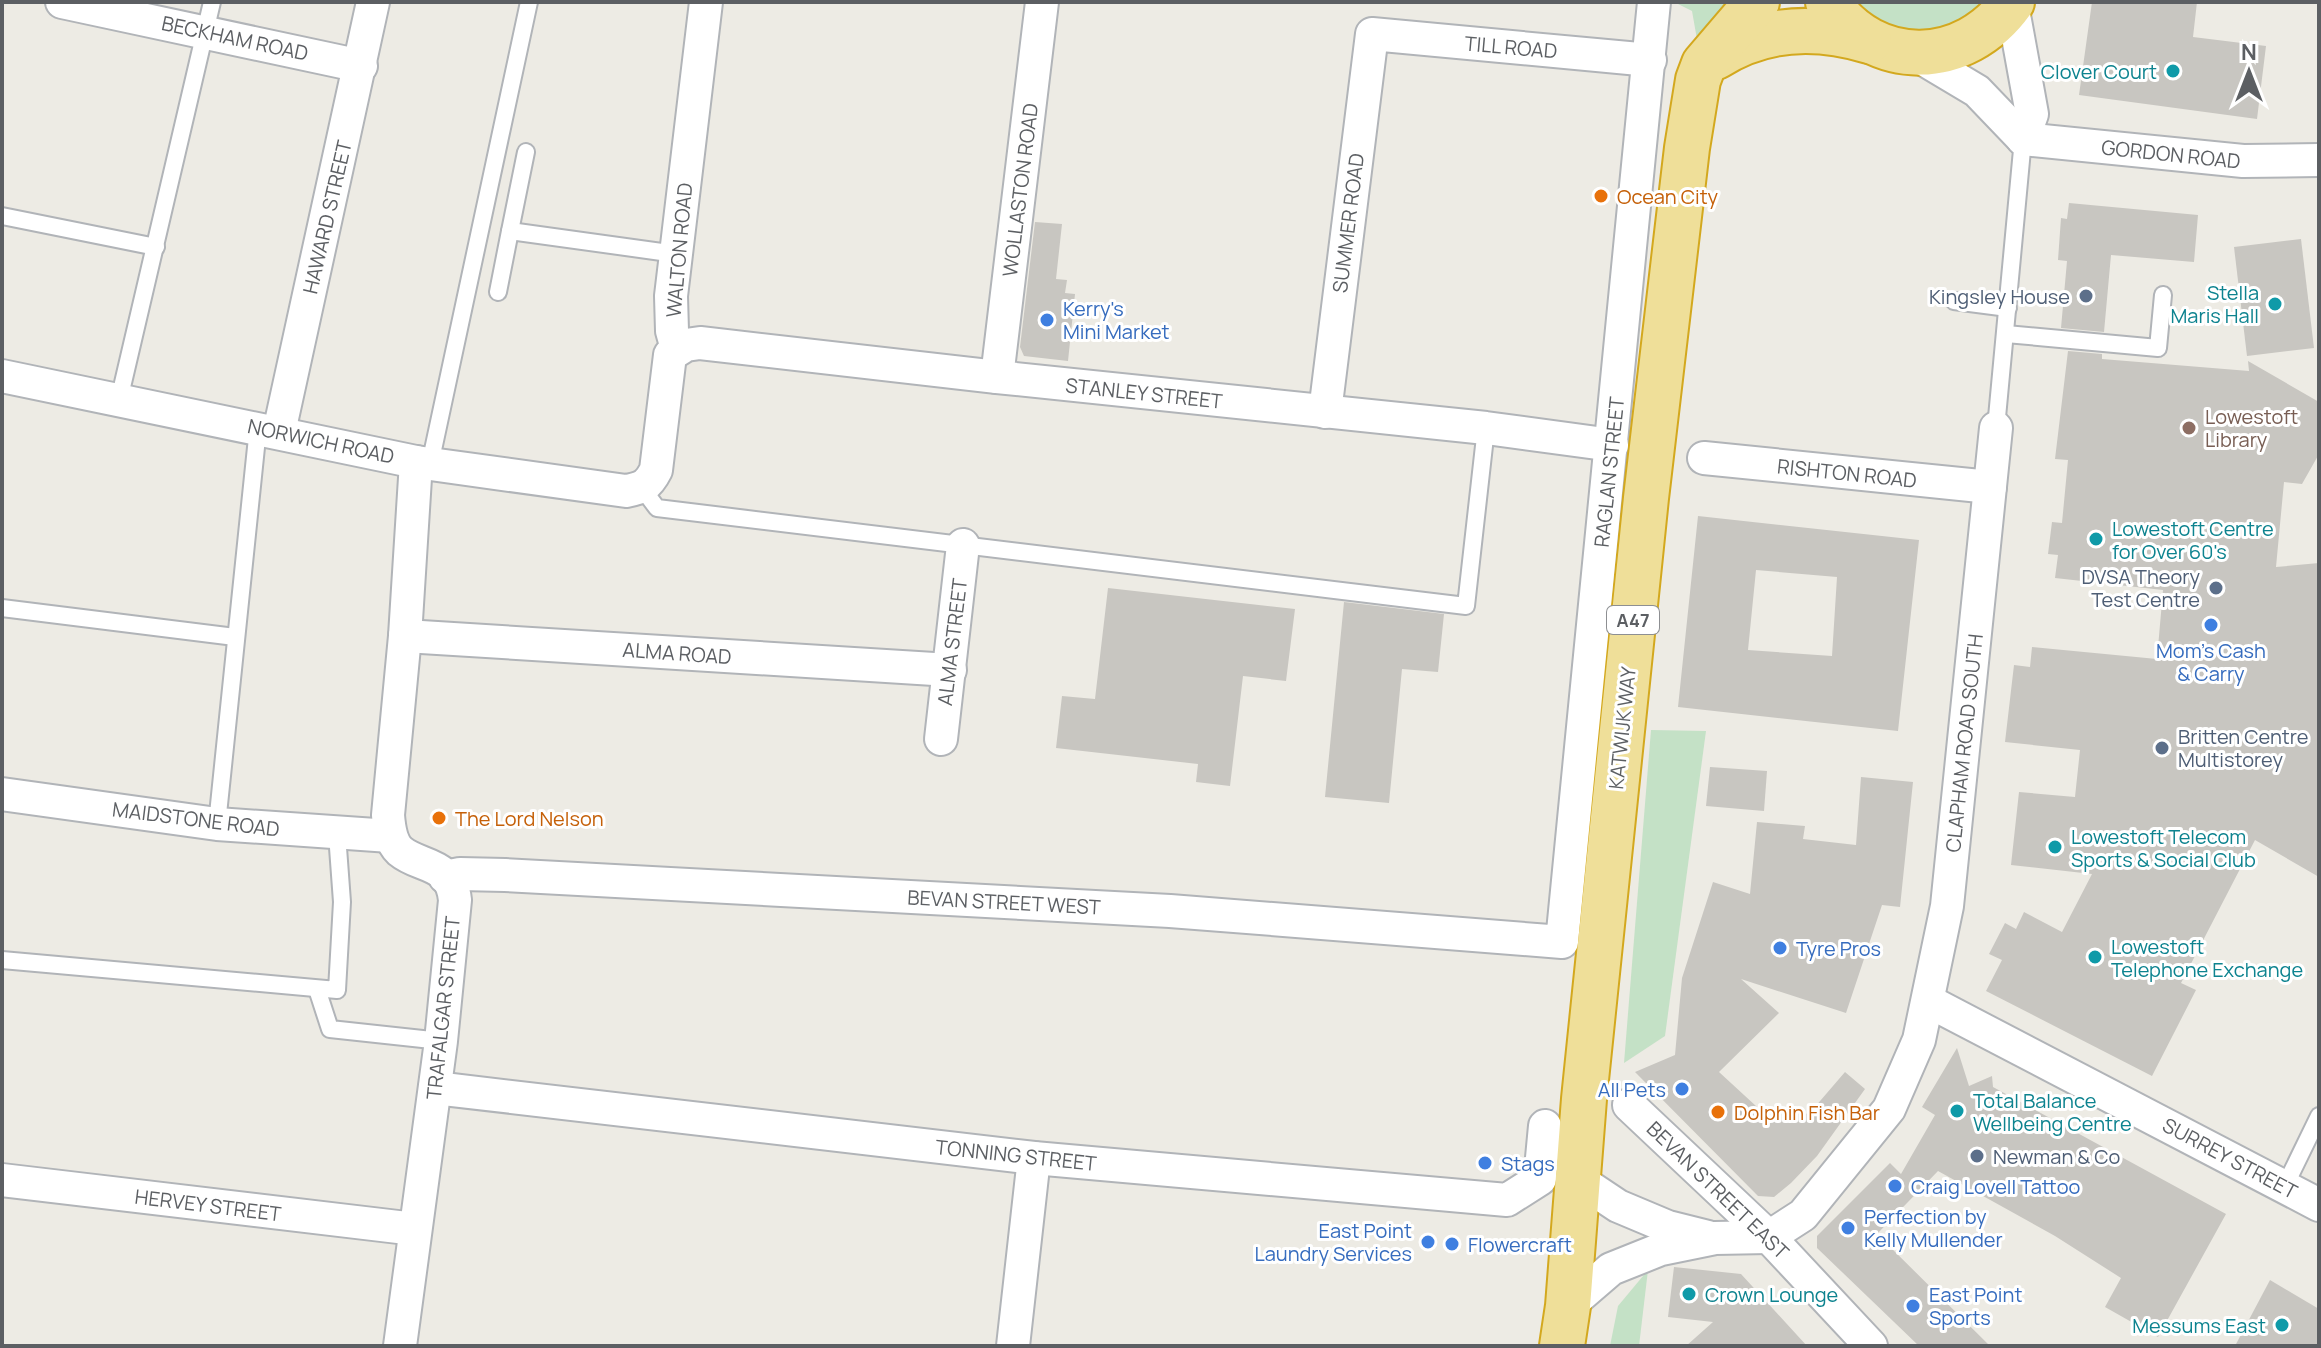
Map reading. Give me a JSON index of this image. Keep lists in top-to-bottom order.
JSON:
{
  "streets": {
    "highway": ["A47", "KATWIJK WAY"],
    "street": [
      "BECKHAM ROAD",
      "TILL ROAD",
      "GORDON ROAD",
      "WOLLASTON ROAD",
      "HAWARD STREET",
      "SUMMER ROAD",
      "WALTON ROAD",
      "STANLEY STREET",
      "NORWICH ROAD",
      "RAGLAN STREET",
      "RISHTON ROAD",
      "ALMA STREET",
      "ALMA ROAD",
      "CLAPHAM ROAD SOUTH",
      "MAIDSTONE ROAD",
      "BEVAN STREET WEST",
      "TRAFALGAR STREET",
      "TONNING STREET",
      "SURREY STREET",
      "BEVAN STREET EAST",
      "HERVEY STREET"
    ]
  },
  "crossings": [
    ["BECKHAM ROAD", "HAWARD STREET"],
    ["TILL ROAD", "SUMMER ROAD"],
    ["TILL ROAD", "RAGLAN STREET"],
    ["GORDON ROAD", "CLAPHAM ROAD SOUTH"],
    ["WOLLASTON ROAD", "STANLEY STREET"],
    ["HAWARD STREET", "NORWICH ROAD"],
    ["SUMMER ROAD", "STANLEY STREET"],
    ["WALTON ROAD", "STANLEY STREET"],
    ["WALTON ROAD", "NORWICH ROAD"],
    ["STANLEY STREET", "RAGLAN STREET"],
    ["RAGLAN STREET", "BEVAN STREET WEST"],
    ["RISHTON ROAD", "CLAPHAM ROAD SOUTH"],
    ["ALMA STREET", "ALMA ROAD"],
    ["CLAPHAM ROAD SOUTH", "SURREY STREET"],
    ["CLAPHAM ROAD SOUTH", "BEVAN STREET EAST"],
    ["BEVAN STREET WEST", "TRAFALGAR STREET"],
    ["TRAFALGAR STREET", "TONNING STREET"],
    ["TRAFALGAR STREET", "HERVEY STREET"]
  ],
  "places": [
    "Clover Court",
    "Ocean City",
    "Kingsley House",
    "Stella Maris Hall",
    "Kerry's Mini Market",
    "Lowestoft Library",
    "Lowestoft Centre for Over 60's",
    "DVSA Theory Test Centre",
    "Mom’s Cash & Carry",
    "Britten Centre Multistorey",
    "The Lord Nelson",
    "Lowestoft Telecom Sports & Social Club",
    "Tyre Pros",
    "Lowestoft Telephone Exchange",
    "All Pets",
    "Total Balance Wellbeing Centre",
    "Dolphin Fish Bar",
    "Newman & Co",
    "Stags",
    "Craig Lovell Tattoo",
    "Perfection by Kelly Mullender",
    "East Point Laundry Services",
    "Flowercraft",
    "Crown Lounge",
    "East Point Sports",
    "Messums East"
  ],
  "north": "top"
}
